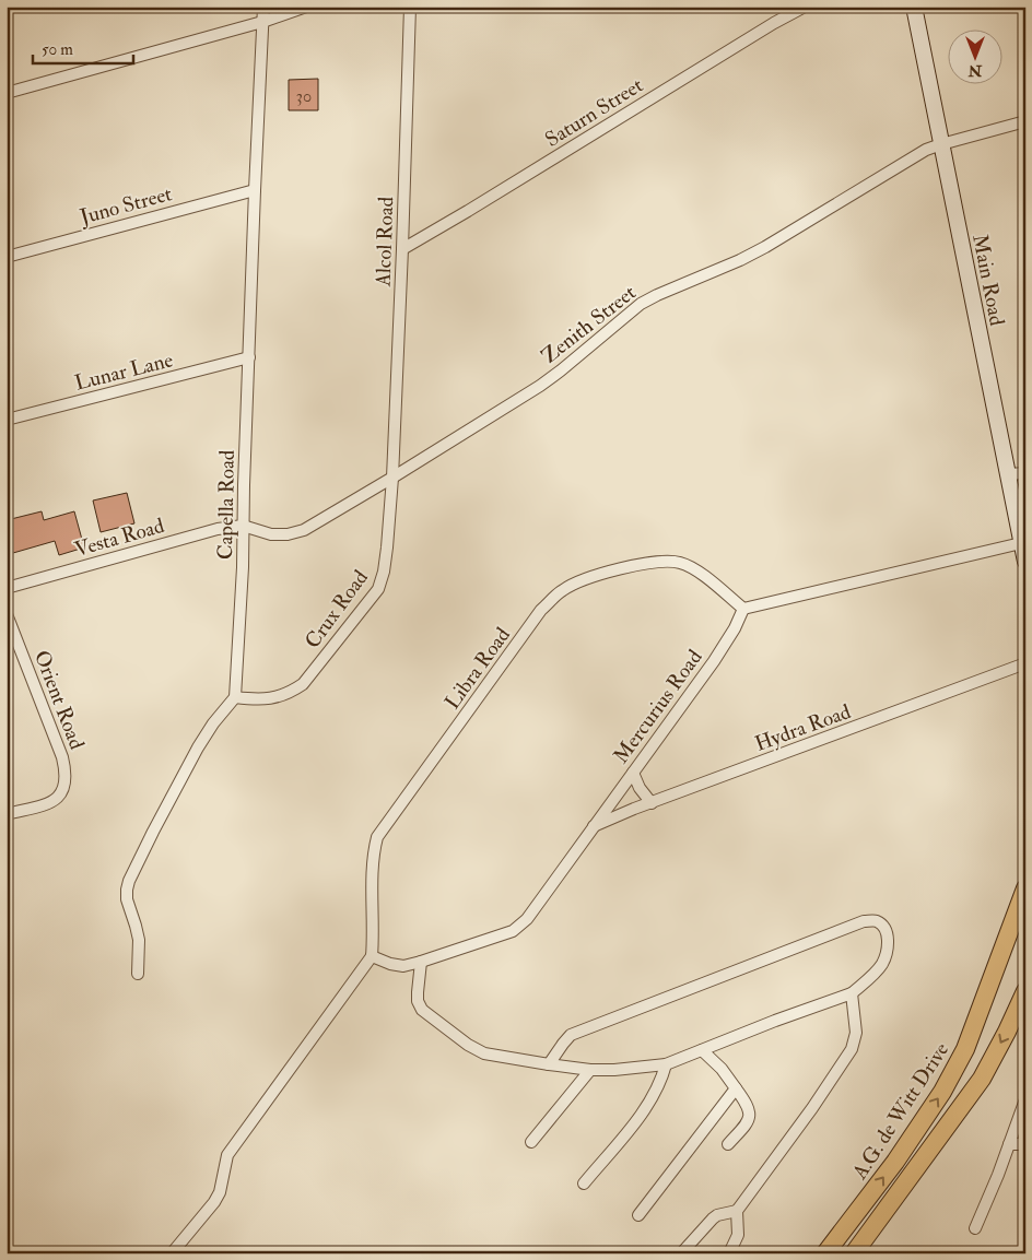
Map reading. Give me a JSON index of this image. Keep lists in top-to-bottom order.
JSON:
{
  "streets": {
    "main road": ["A.G. de Witt Drive"],
    "street": [
      "Saturn Street",
      "Juno Street",
      "Alcol Road",
      "Main Road",
      "Zenith Street",
      "Lunar Lane",
      "Capella Road",
      "Vesta Road",
      "Crux Road",
      "Libra Road",
      "Orient Road",
      "Mercurius Road",
      "Hydra Road"
    ]
  },
  "crossings": [
    ["Saturn Street", "Alcol Road"],
    ["Juno Street", "Capella Road"],
    ["Alcol Road", "Zenith Street"],
    ["Alcol Road", "Crux Road"],
    ["Main Road", "Zenith Street"],
    ["Zenith Street", "Capella Road"],
    ["Zenith Street", "Vesta Road"],
    ["Zenith Street", "Crux Road"],
    ["Lunar Lane", "Capella Road"],
    ["Capella Road", "Vesta Road"],
    ["Capella Road", "Crux Road"],
    ["Libra Road", "Mercurius Road"],
    ["Mercurius Road", "Hydra Road"]
  ],
  "house_numbers": ["30"],
  "scale_bar": "50 m",
  "north": "bottom"
}
